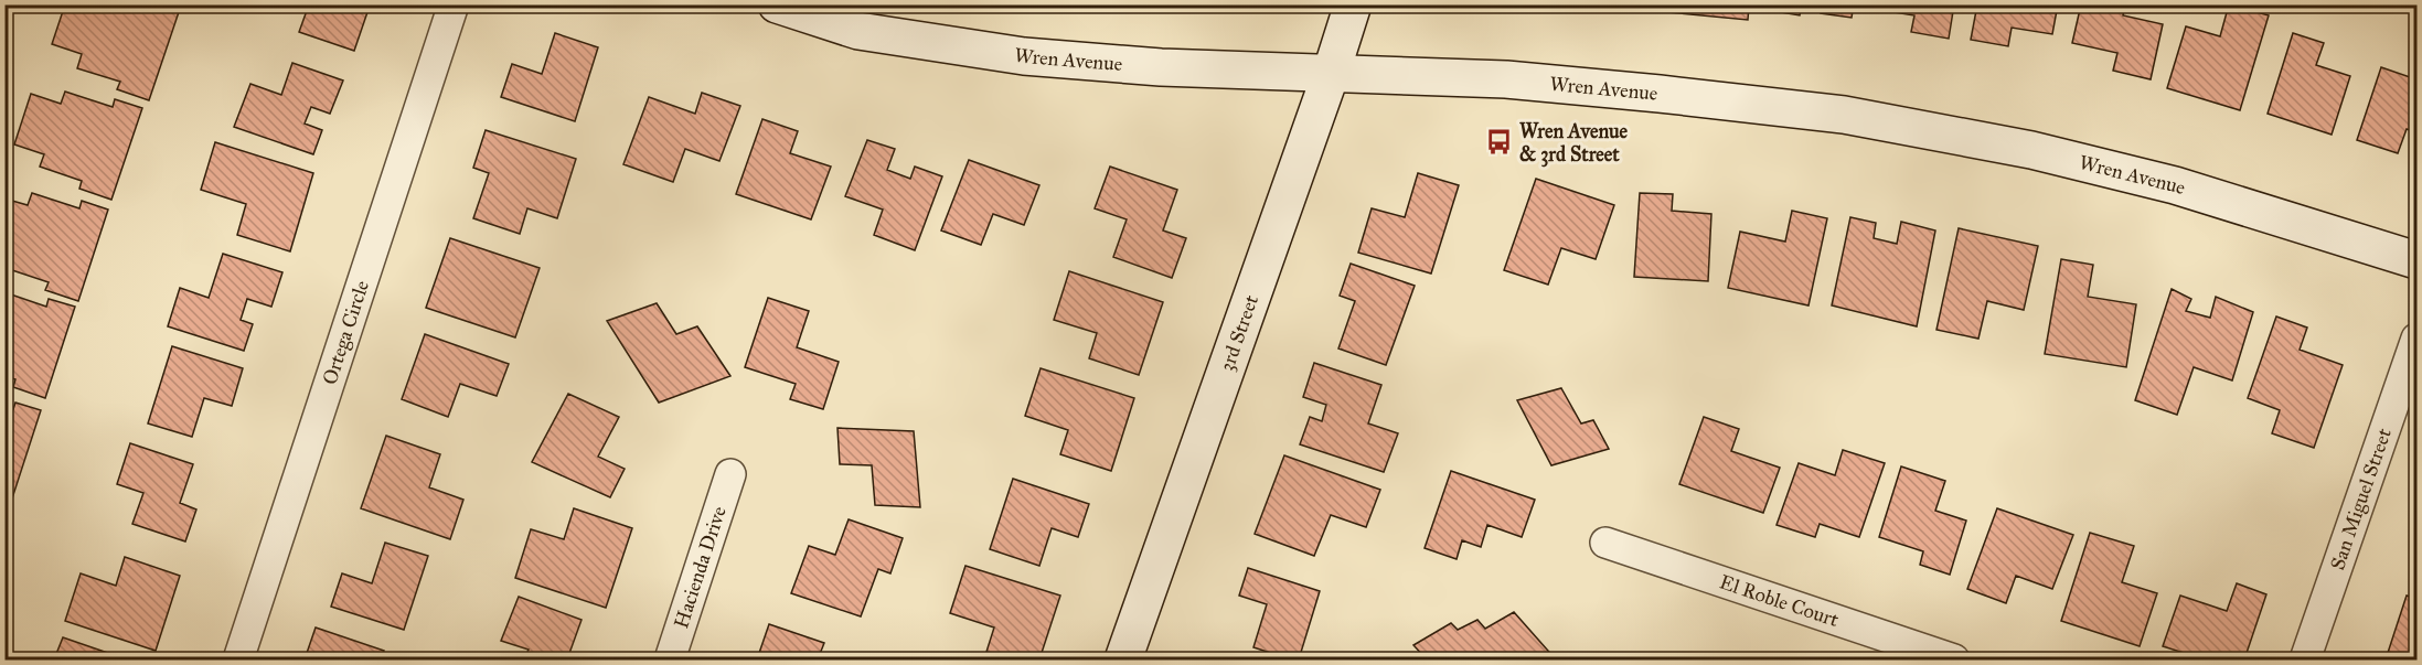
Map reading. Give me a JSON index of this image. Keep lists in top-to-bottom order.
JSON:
{
  "streets": {
    "street": [
      "Wren Avenue",
      "Ortega Circle",
      "3rd Street",
      "San Miguel Street",
      "Hacienda Drive",
      "El Roble Court"
    ]
  },
  "crossings": [
    ["Wren Avenue", "3rd Street"]
  ],
  "places": {
    "bus stop": ["Wren Avenue & 3rd Street"]
  }
}
